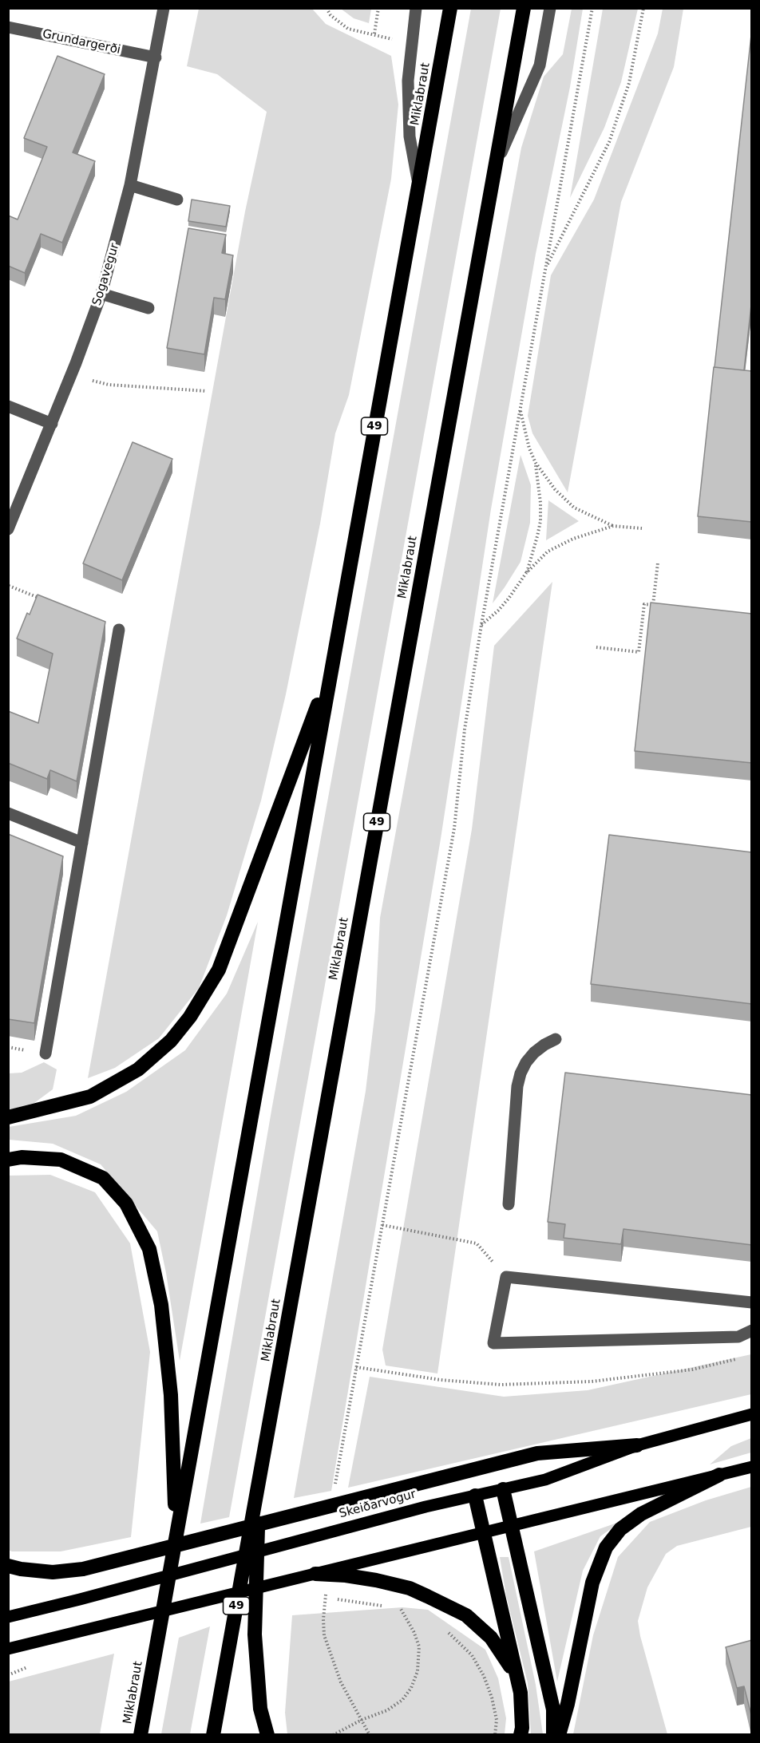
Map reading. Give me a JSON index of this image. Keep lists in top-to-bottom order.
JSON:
{
  "streets": {
    "highway": ["Miklabraut", "49"],
    "main road": ["Skeiðarvogur"],
    "street": ["Grundargerði", "Sogavegur"]
  },
  "crossings": [
    ["Grundargerði", "Sogavegur"]
  ]
}
